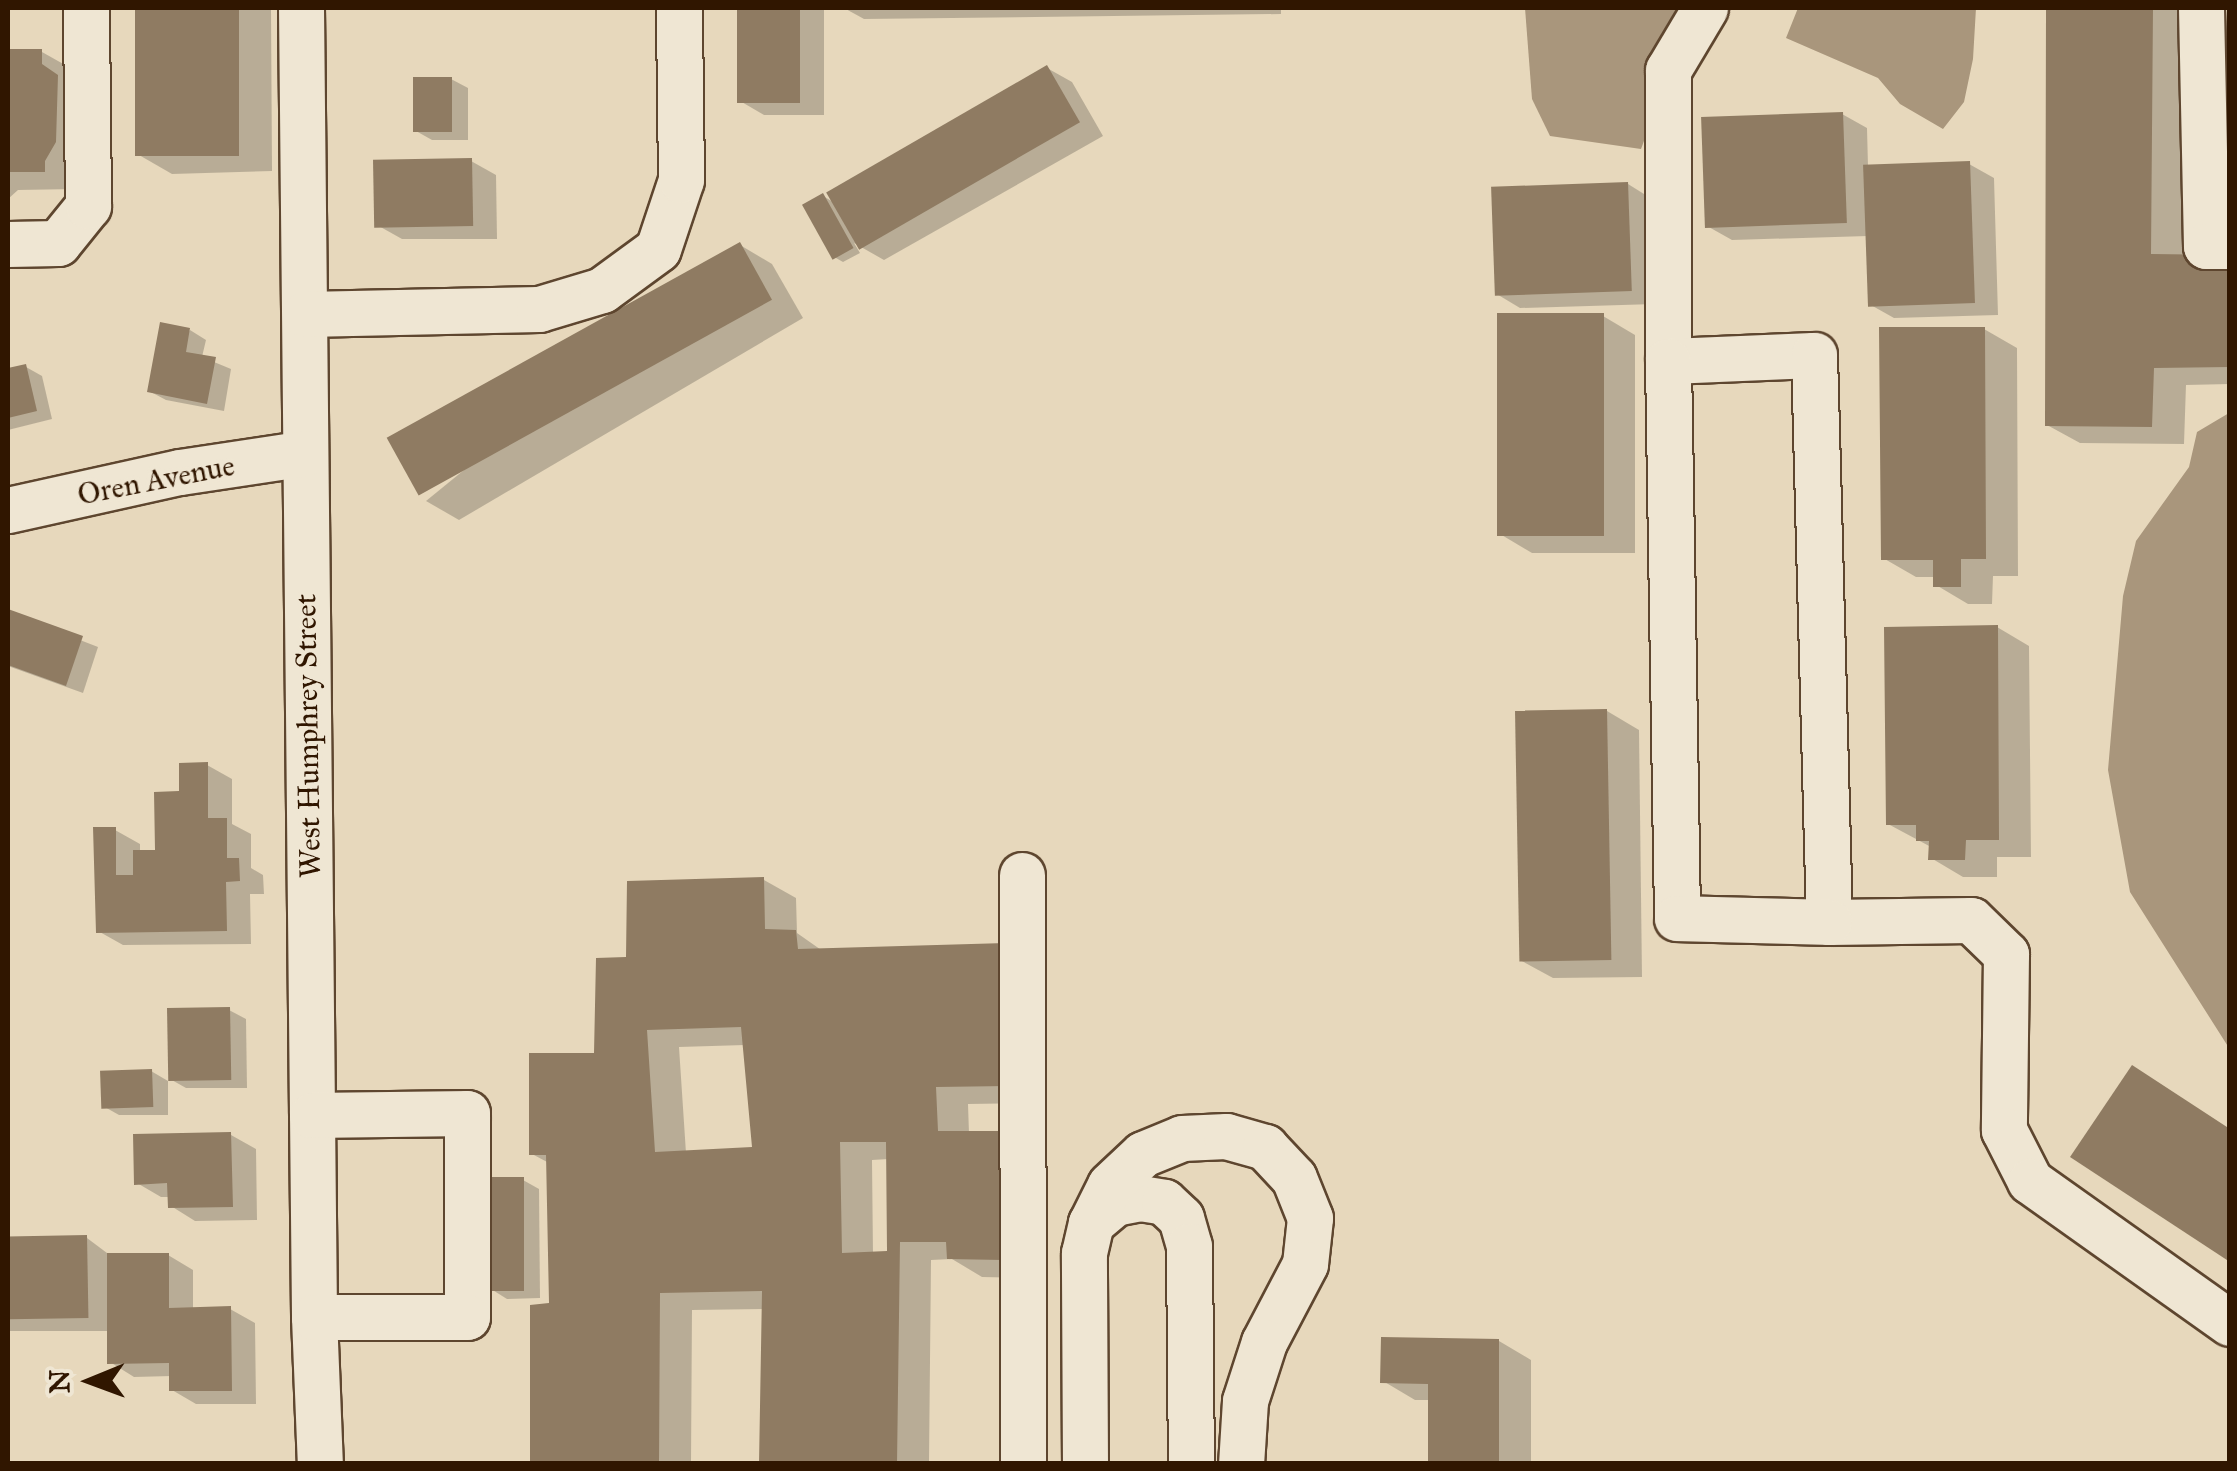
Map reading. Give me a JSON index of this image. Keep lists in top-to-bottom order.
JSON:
{
  "streets": {
    "street": ["Oren Avenue", "West Humphrey Street"]
  },
  "crossings": [
    ["Oren Avenue", "West Humphrey Street"]
  ],
  "north": "left"
}
